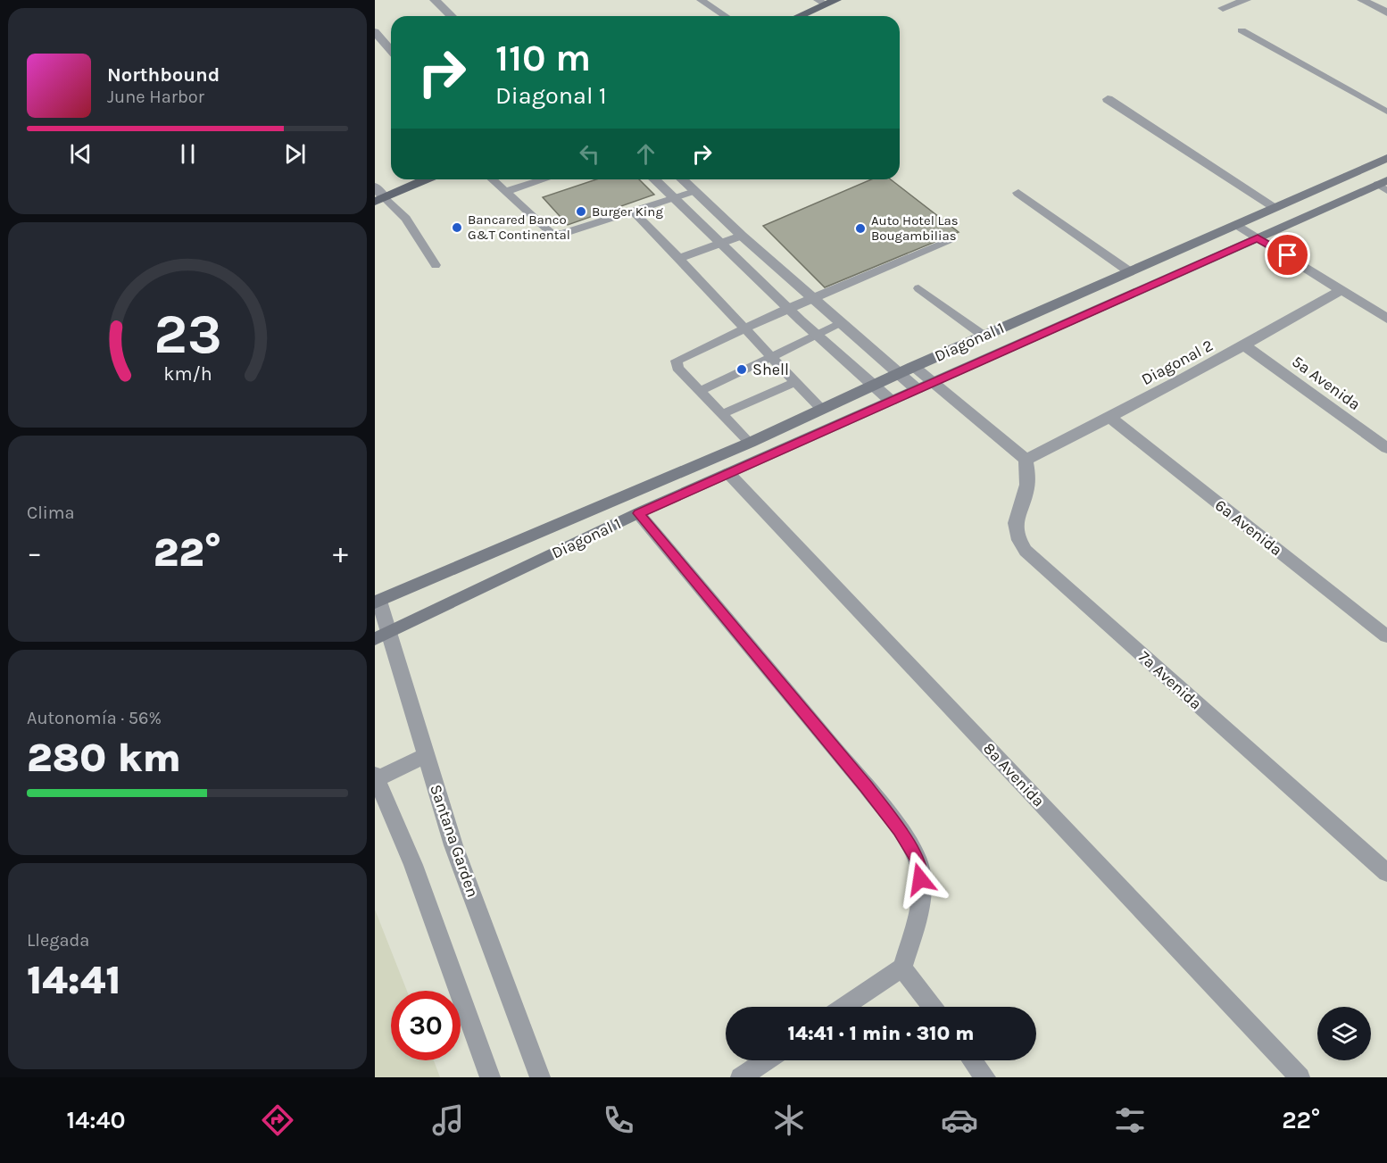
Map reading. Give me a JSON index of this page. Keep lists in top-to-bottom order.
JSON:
{
  "streets": {
    "main road": ["Diagonal 1"],
    "street": [
      "Diagonal 2",
      "5a Avenida",
      "6a Avenida",
      "7a Avenida",
      "8a Avenida",
      "Santana Garden"
    ]
  },
  "crossings": [
    ["Diagonal 1", "8a Avenida"],
    ["Diagonal 1", "Santana Garden"],
    ["Diagonal 2", "5a Avenida"],
    ["Diagonal 2", "6a Avenida"],
    ["Diagonal 2", "7a Avenida"]
  ],
  "places": [
    "Burger King",
    "Bancared Banco G&T Continental",
    "Auto Hotel Las Bougambilias",
    "Shell"
  ],
  "page": {
    "turn": ["110 m", "Diagonal 1"],
    "song": ["Northbound", "June Harbor"],
    "tile": [
      "Clima",
      ["Autonomía · 56%", "280 km"],
      ["Llegada", "14:41"]
    ],
    "heat": ["−", "22°", "+"],
    "limit": "30",
    "trip": "14:41 · 1 min · 310 m",
    "tabs": ["14:40", "22°"],
    "gauge": ["23", "km/h"]
  }
}
